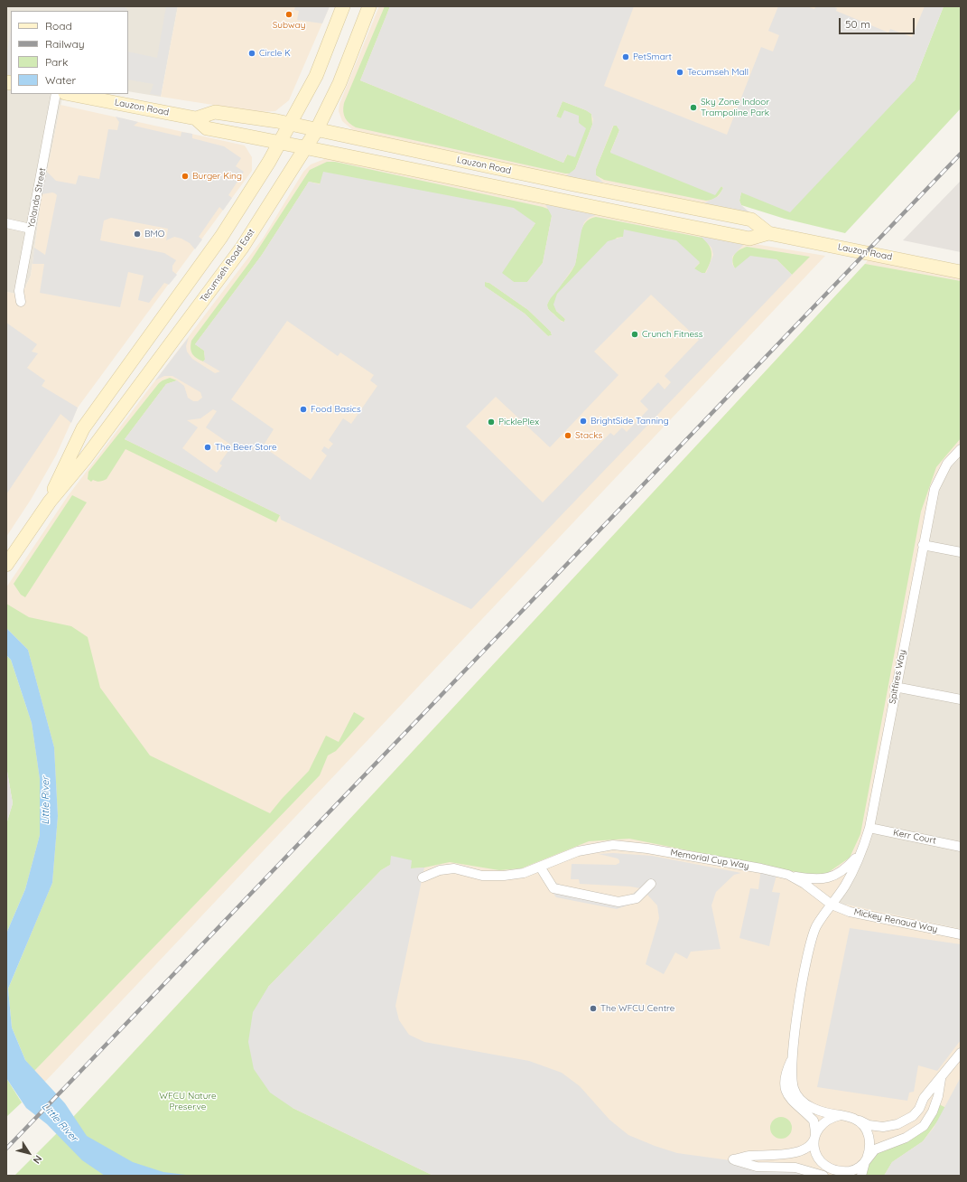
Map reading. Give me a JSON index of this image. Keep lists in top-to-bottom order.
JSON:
{
  "streets": {
    "street": [
      "Lauzon Road",
      "Yolanda Street",
      "Tecumseh Road East",
      "Spitfires Way",
      "Kerr Court",
      "Memorial Cup Way",
      "Mickey Renaud Way"
    ]
  },
  "crossings": [
    ["Lauzon Road", "Tecumseh Road East"],
    ["Spitfires Way", "Kerr Court"],
    ["Spitfires Way", "Memorial Cup Way"],
    ["Spitfires Way", "Mickey Renaud Way"],
    ["Memorial Cup Way", "Mickey Renaud Way"]
  ],
  "water": ["Little River"],
  "parks": ["WFCU Nature Preserve"],
  "places": [
    "Subway",
    "Circle K",
    "PetSmart",
    "Tecumseh Mall",
    "Sky Zone Indoor Trampoline Park",
    "Burger King",
    "BMO",
    "Crunch Fitness",
    "Food Basics",
    "BrightSide Tanning",
    "PicklePlex",
    "Stacks",
    "The Beer Store",
    "The WFCU Centre"
  ],
  "legend": [
    "Road",
    "Railway",
    "Park",
    "Water"
  ],
  "scale_bar": "50 m",
  "north": "bottom right"
}
